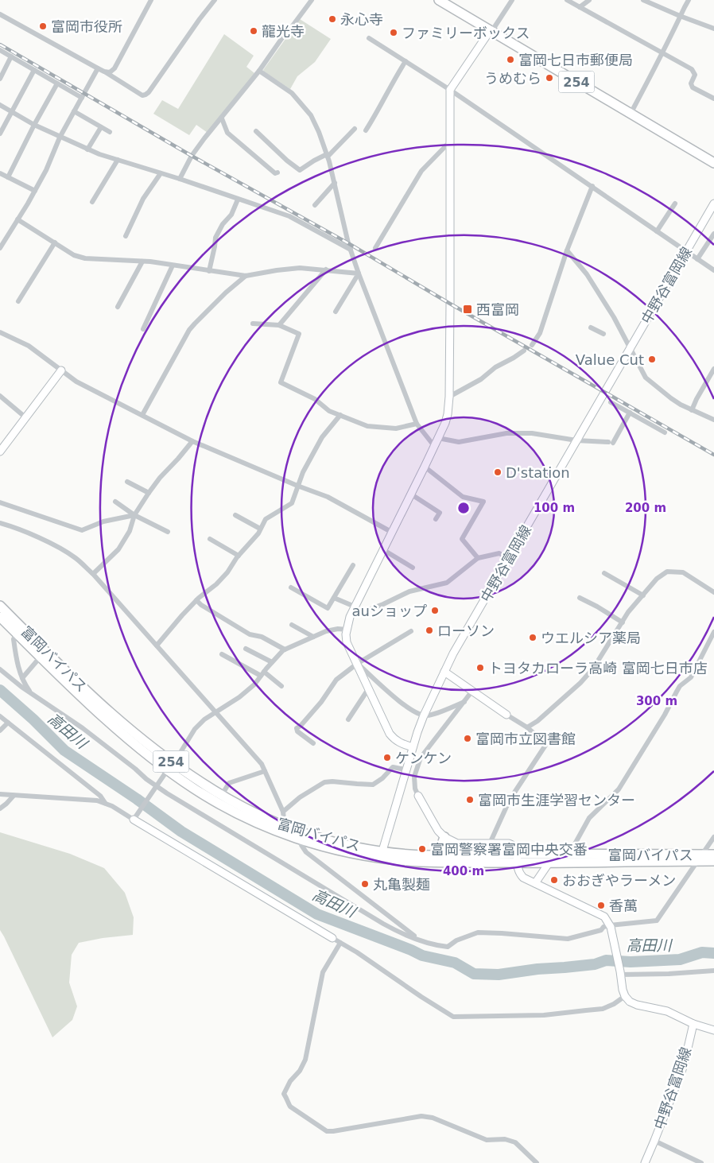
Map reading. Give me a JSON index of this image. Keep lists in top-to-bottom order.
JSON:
{
  "streets": {
    "highway": ["254", "富岡バイパス"],
    "street": ["中野谷富岡線"]
  },
  "crossings": [
    ["中野谷富岡線", "富岡バイパス"]
  ],
  "water": ["高田川"],
  "places": {
    "other": [
      "永心寺",
      "富岡市役所",
      "龍光寺",
      "ファミリーボックス",
      "富岡七日市郵便局",
      "うめむら",
      "Value Cut",
      "D'station",
      "auショップ",
      "ローソン",
      "ウエルシア薬局",
      "トヨタカローラ高崎 富岡七日市店",
      "富岡市立図書館",
      "ケンケン",
      "富岡市生涯学習センター",
      "富岡警察署富岡中央交番",
      "おおぎやラーメン",
      "丸亀製麺",
      "香萬"
    ],
    "transit": ["西富岡"]
  },
  "rings": [
    "100 m",
    "200 m",
    "300 m",
    "400 m"
  ]
}
